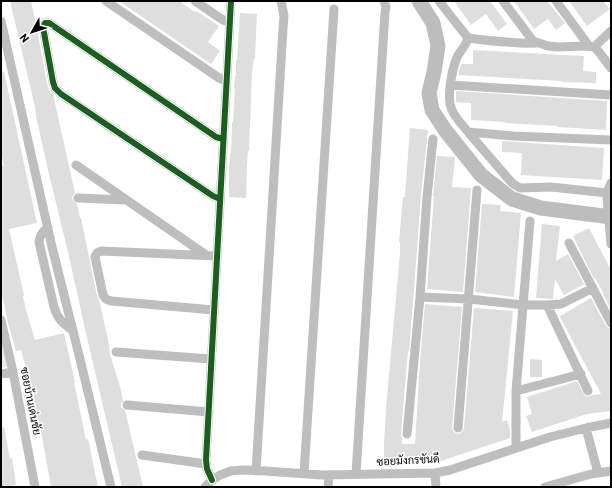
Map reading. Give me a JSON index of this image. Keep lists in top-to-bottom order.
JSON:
{
  "streets": {
    "street": ["ซอยบ้านเด่นชัย", "ซอยมังกรขันดี"]
  },
  "north": "bottom left"
}
